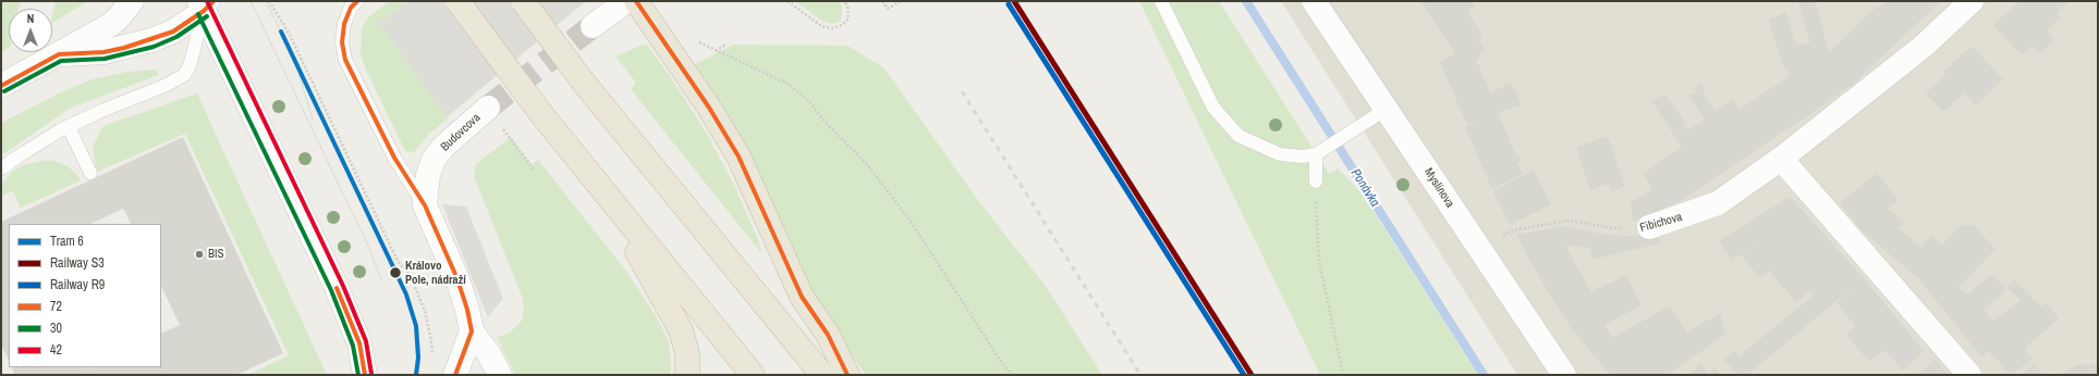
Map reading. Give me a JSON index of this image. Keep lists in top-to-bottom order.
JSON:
{
  "streets": {
    "street": ["Budovcova", "Myslínova", "Fibichova"]
  },
  "crossings": [
    ["Myslínova", "Fibichova"]
  ],
  "water": ["Ponávka"],
  "places": ["BIS", "Královo Pole, nádraží"],
  "lines": [
    "rail line S3",
    "transit line 72",
    "transit line 42",
    "rail line R9",
    "transit line 30",
    "tram line 6"
  ],
  "legend": [
    "Tram 6",
    "Railway S3",
    "Railway R9",
    "72",
    "30",
    "42"
  ],
  "north": "top"
}
